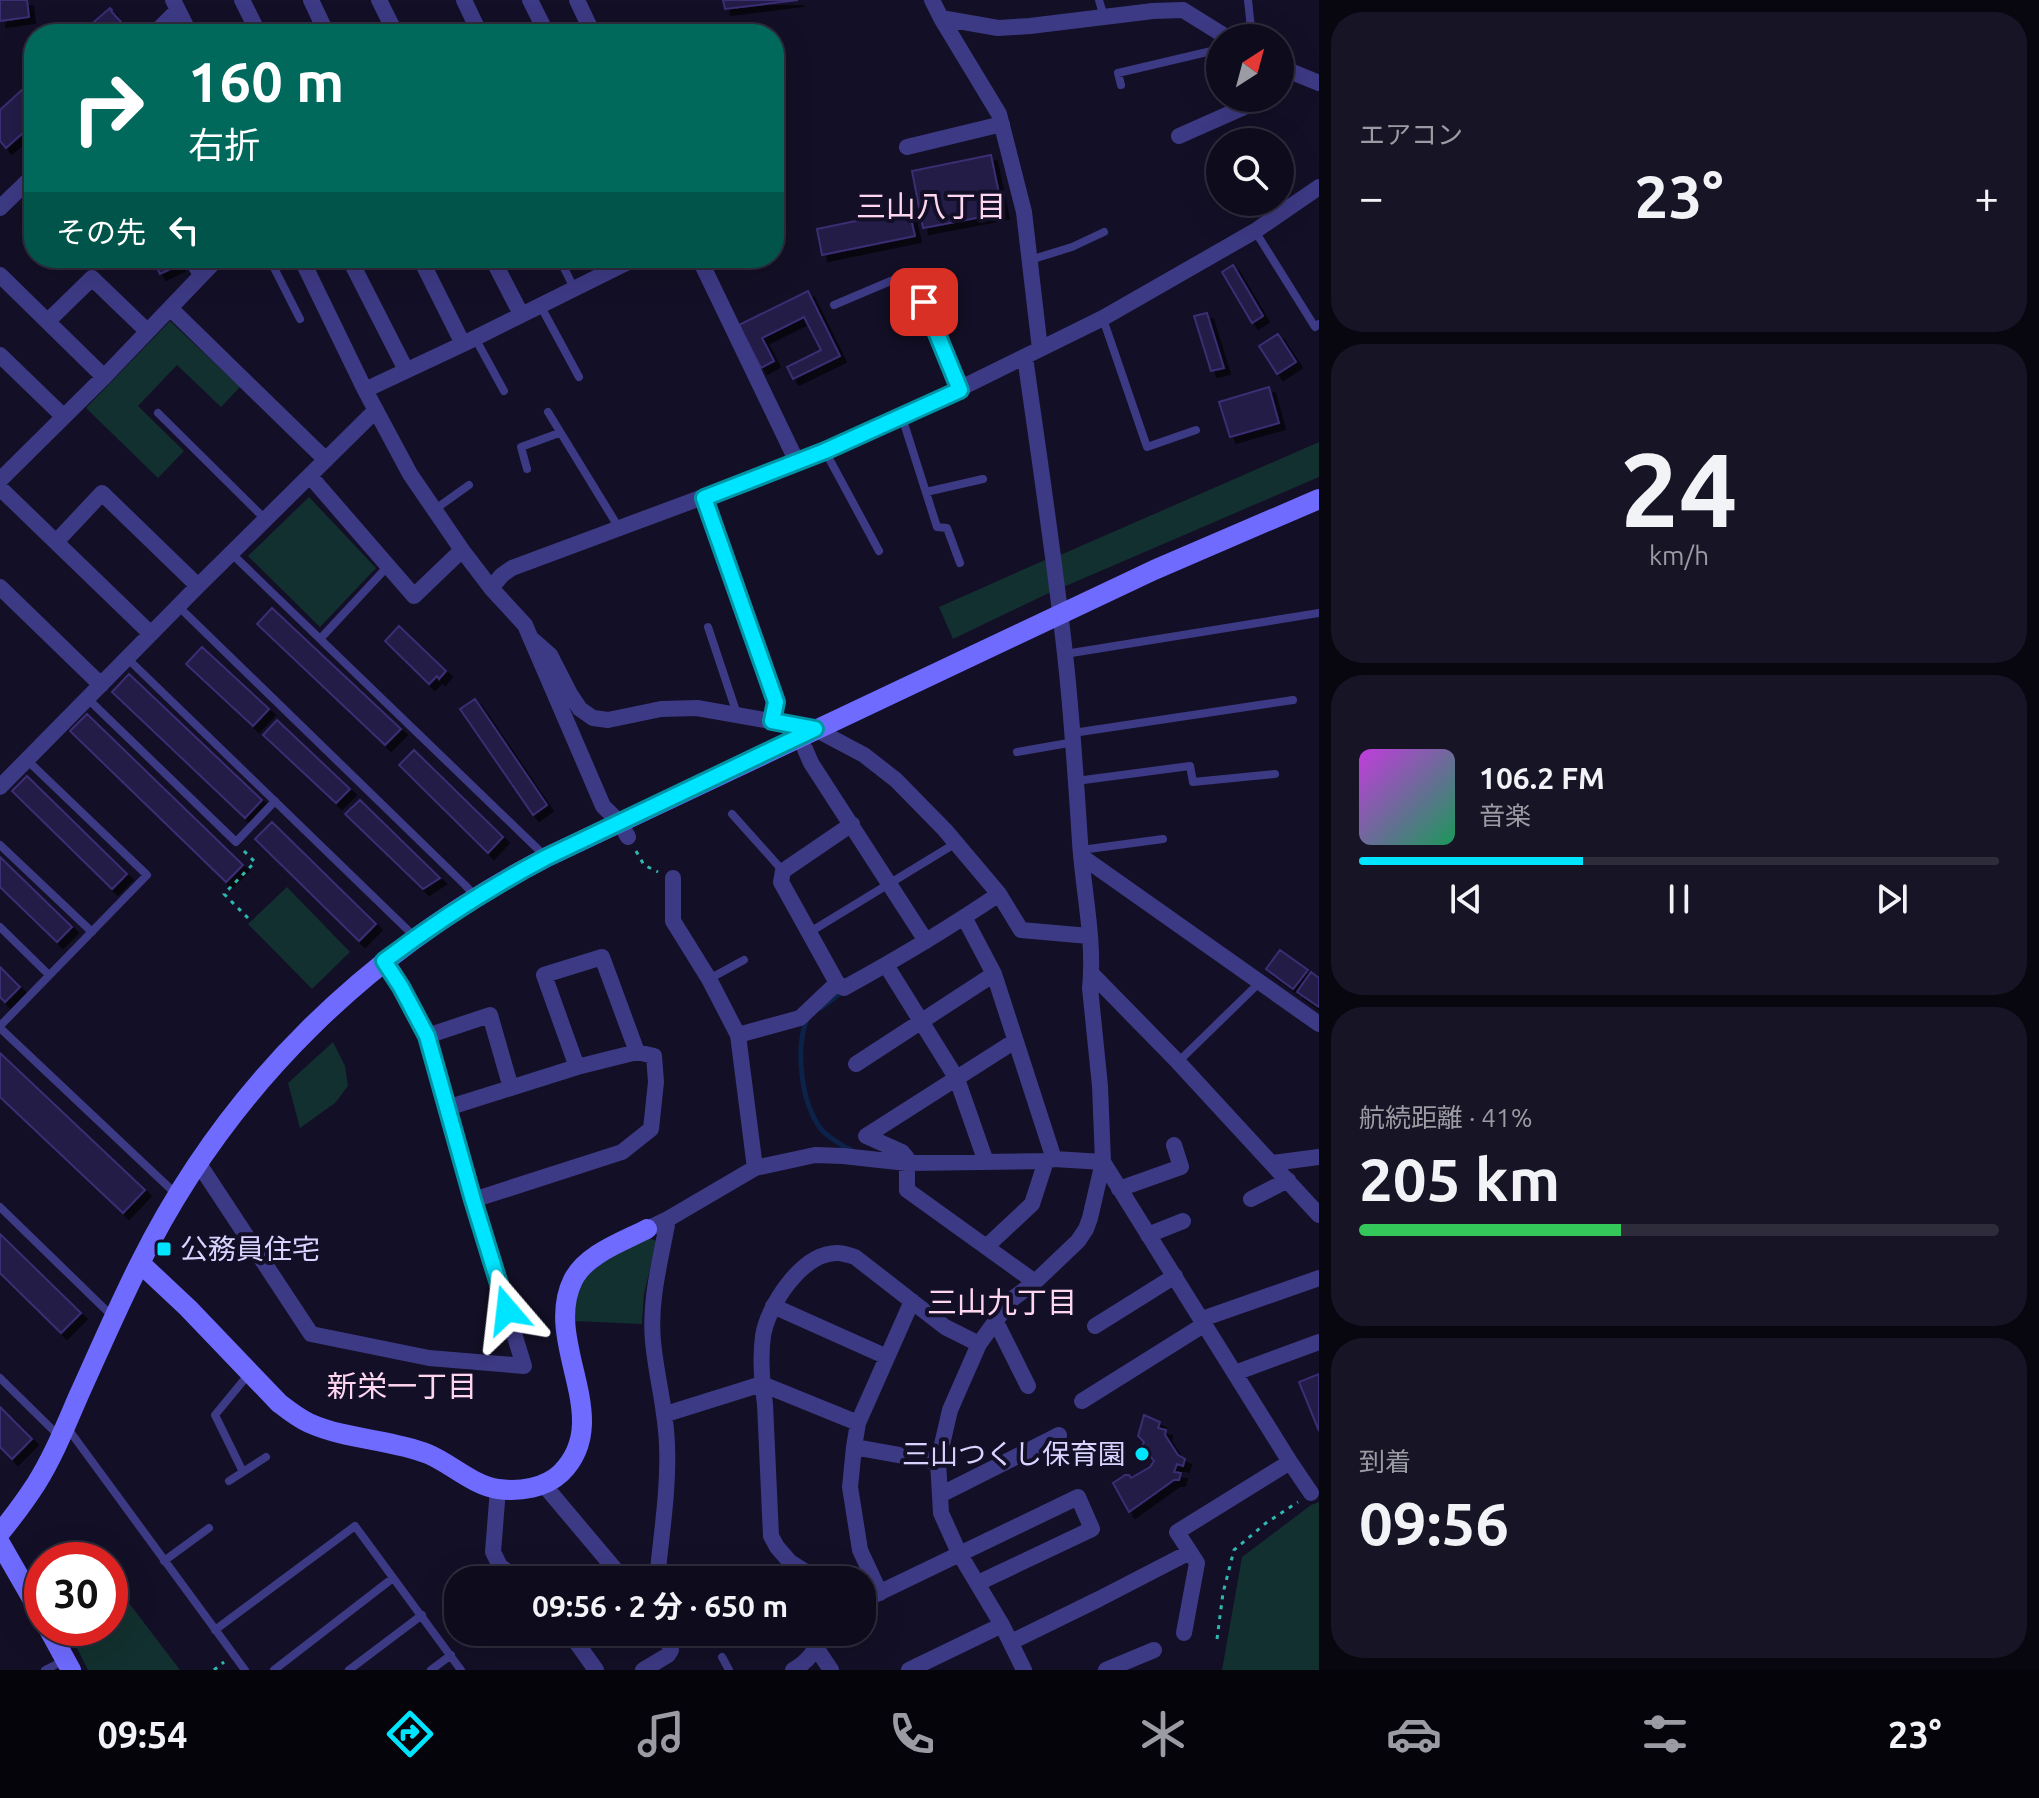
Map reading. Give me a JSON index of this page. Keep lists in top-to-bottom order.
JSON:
{
  "districts": ["三山八丁目", "三山九丁目", "新栄一丁目"],
  "places": {
    "transit": ["公務員住宅"],
    "other": ["三山つくし保育園"]
  },
  "north": "top right",
  "page": {
    "tile": [
      "エアコン",
      ["24", "km/h"],
      ["航続距離 · 41%", "205 km"],
      ["到着", "09:56"]
    ],
    "turn": ["160 m", "右折"],
    "heat": ["−", "23°", "+"],
    "then": "その先",
    "song": ["106.2 FM", "音楽"],
    "limit": "30",
    "trip": "09:56 · 2 分 · 650 m",
    "tabs": ["09:54", "23°"]
  }
}
